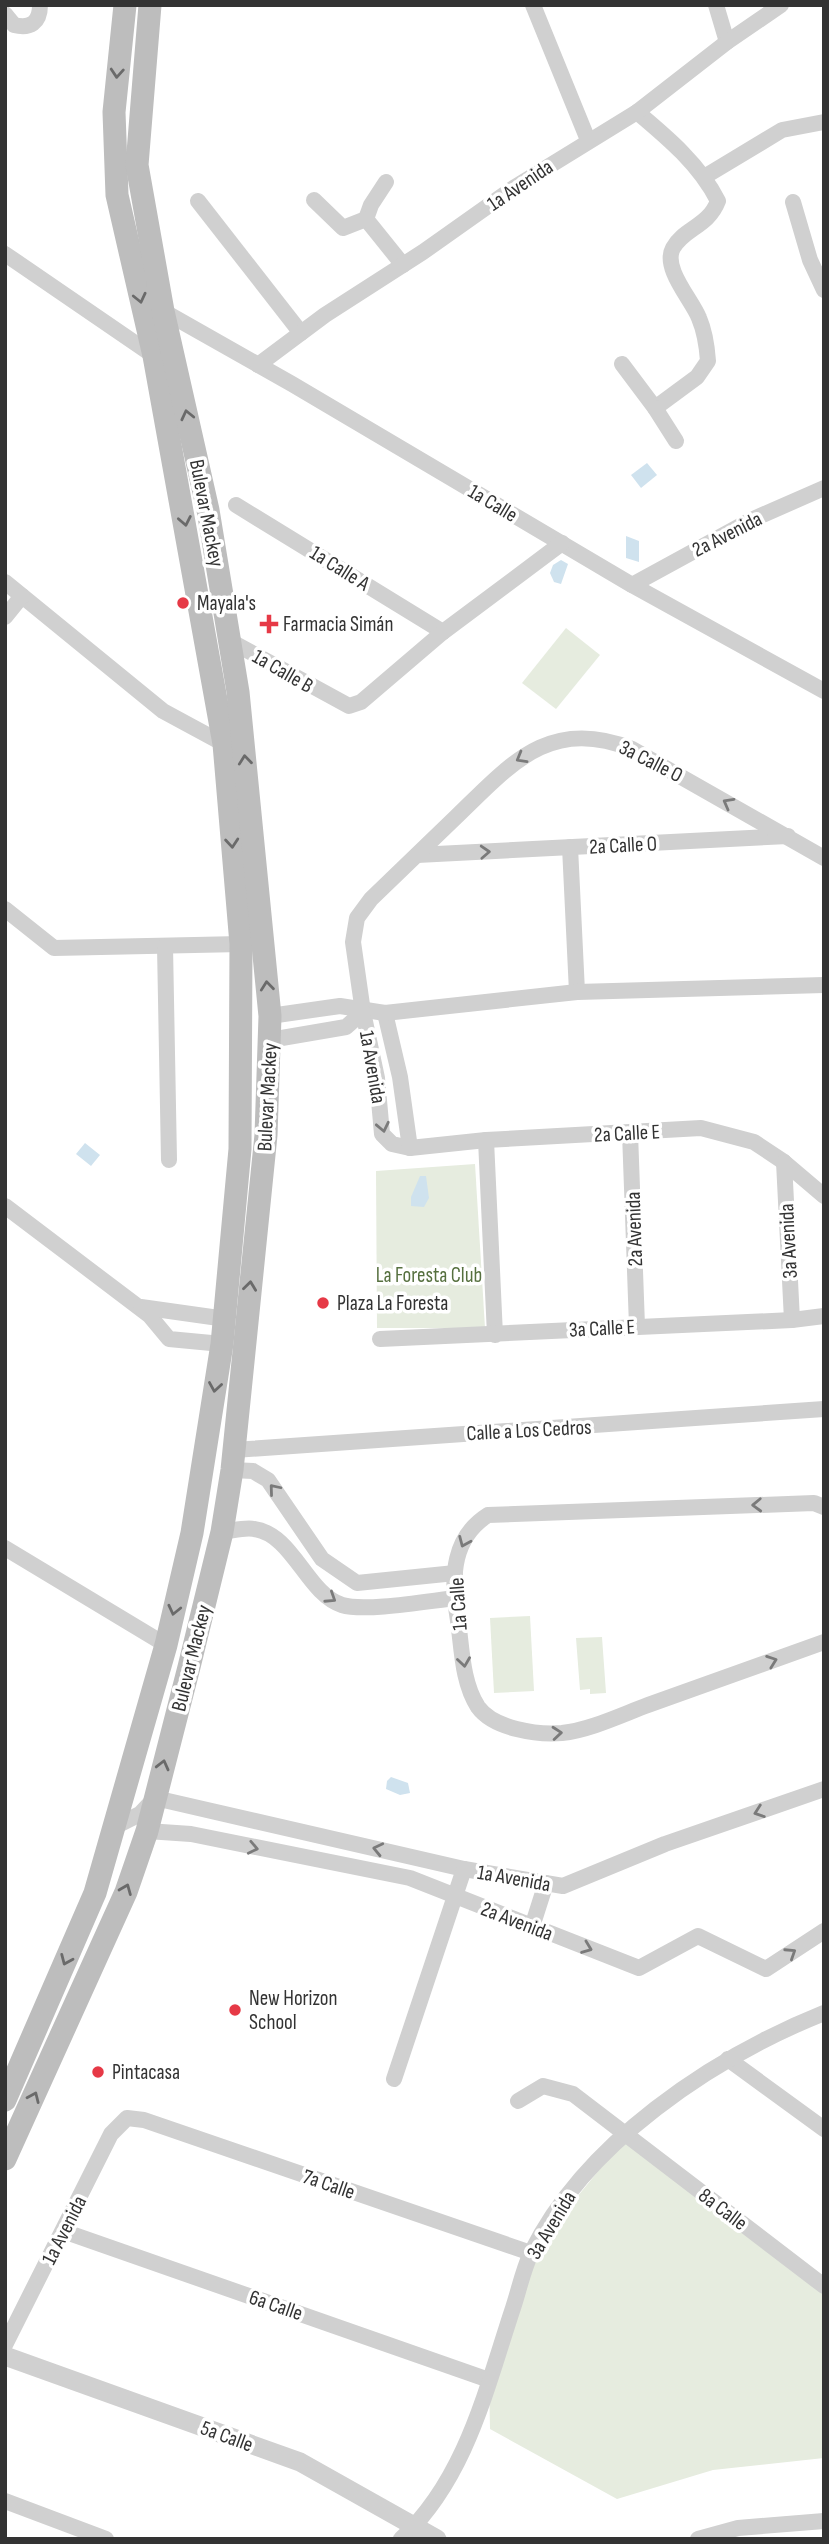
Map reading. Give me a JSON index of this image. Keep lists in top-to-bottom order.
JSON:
{
  "streets": {
    "main road": ["Bulevar Mackey"],
    "street": [
      "1a Avenida",
      "1a Calle",
      "2a Avenida",
      "1a Calle A",
      "1a Calle B",
      "3a Calle O",
      "2a Calle O",
      "2a Calle E",
      "3a Avenida",
      "3a Calle E",
      "Calle a Los Cedros",
      "7a Calle",
      "8a Calle",
      "6a Calle",
      "5a Calle"
    ]
  },
  "crossings": [
    ["1a Avenida", "1a Calle"],
    ["1a Avenida", "Bulevar Mackey"],
    ["1a Avenida", "3a Calle O"],
    ["1a Avenida", "2a Calle O"],
    ["1a Avenida", "2a Calle E"],
    ["1a Avenida", "7a Calle"],
    ["1a Avenida", "6a Calle"],
    ["1a Calle", "Bulevar Mackey"],
    ["1a Calle", "2a Avenida"],
    ["Bulevar Mackey", "2a Avenida"],
    ["Bulevar Mackey", "1a Calle B"],
    ["Bulevar Mackey", "Calle a Los Cedros"],
    ["2a Avenida", "2a Calle E"],
    ["2a Avenida", "3a Calle E"],
    ["1a Calle A", "1a Calle B"],
    ["3a Calle O", "2a Calle O"],
    ["2a Calle E", "3a Avenida"],
    ["3a Avenida", "3a Calle E"],
    ["3a Avenida", "7a Calle"],
    ["3a Avenida", "8a Calle"],
    ["3a Avenida", "6a Calle"],
    ["3a Avenida", "5a Calle"]
  ],
  "one_way": ["2a Avenida", "3a Calle O", "2a Calle O"],
  "parks": ["La Foresta Club"],
  "places": {
    "other": [
      "Mayala's",
      "Plaza La Foresta",
      "New Horizon School",
      "Pintacasa"
    ],
    "health": ["Farmacia Simán"]
  }
}
